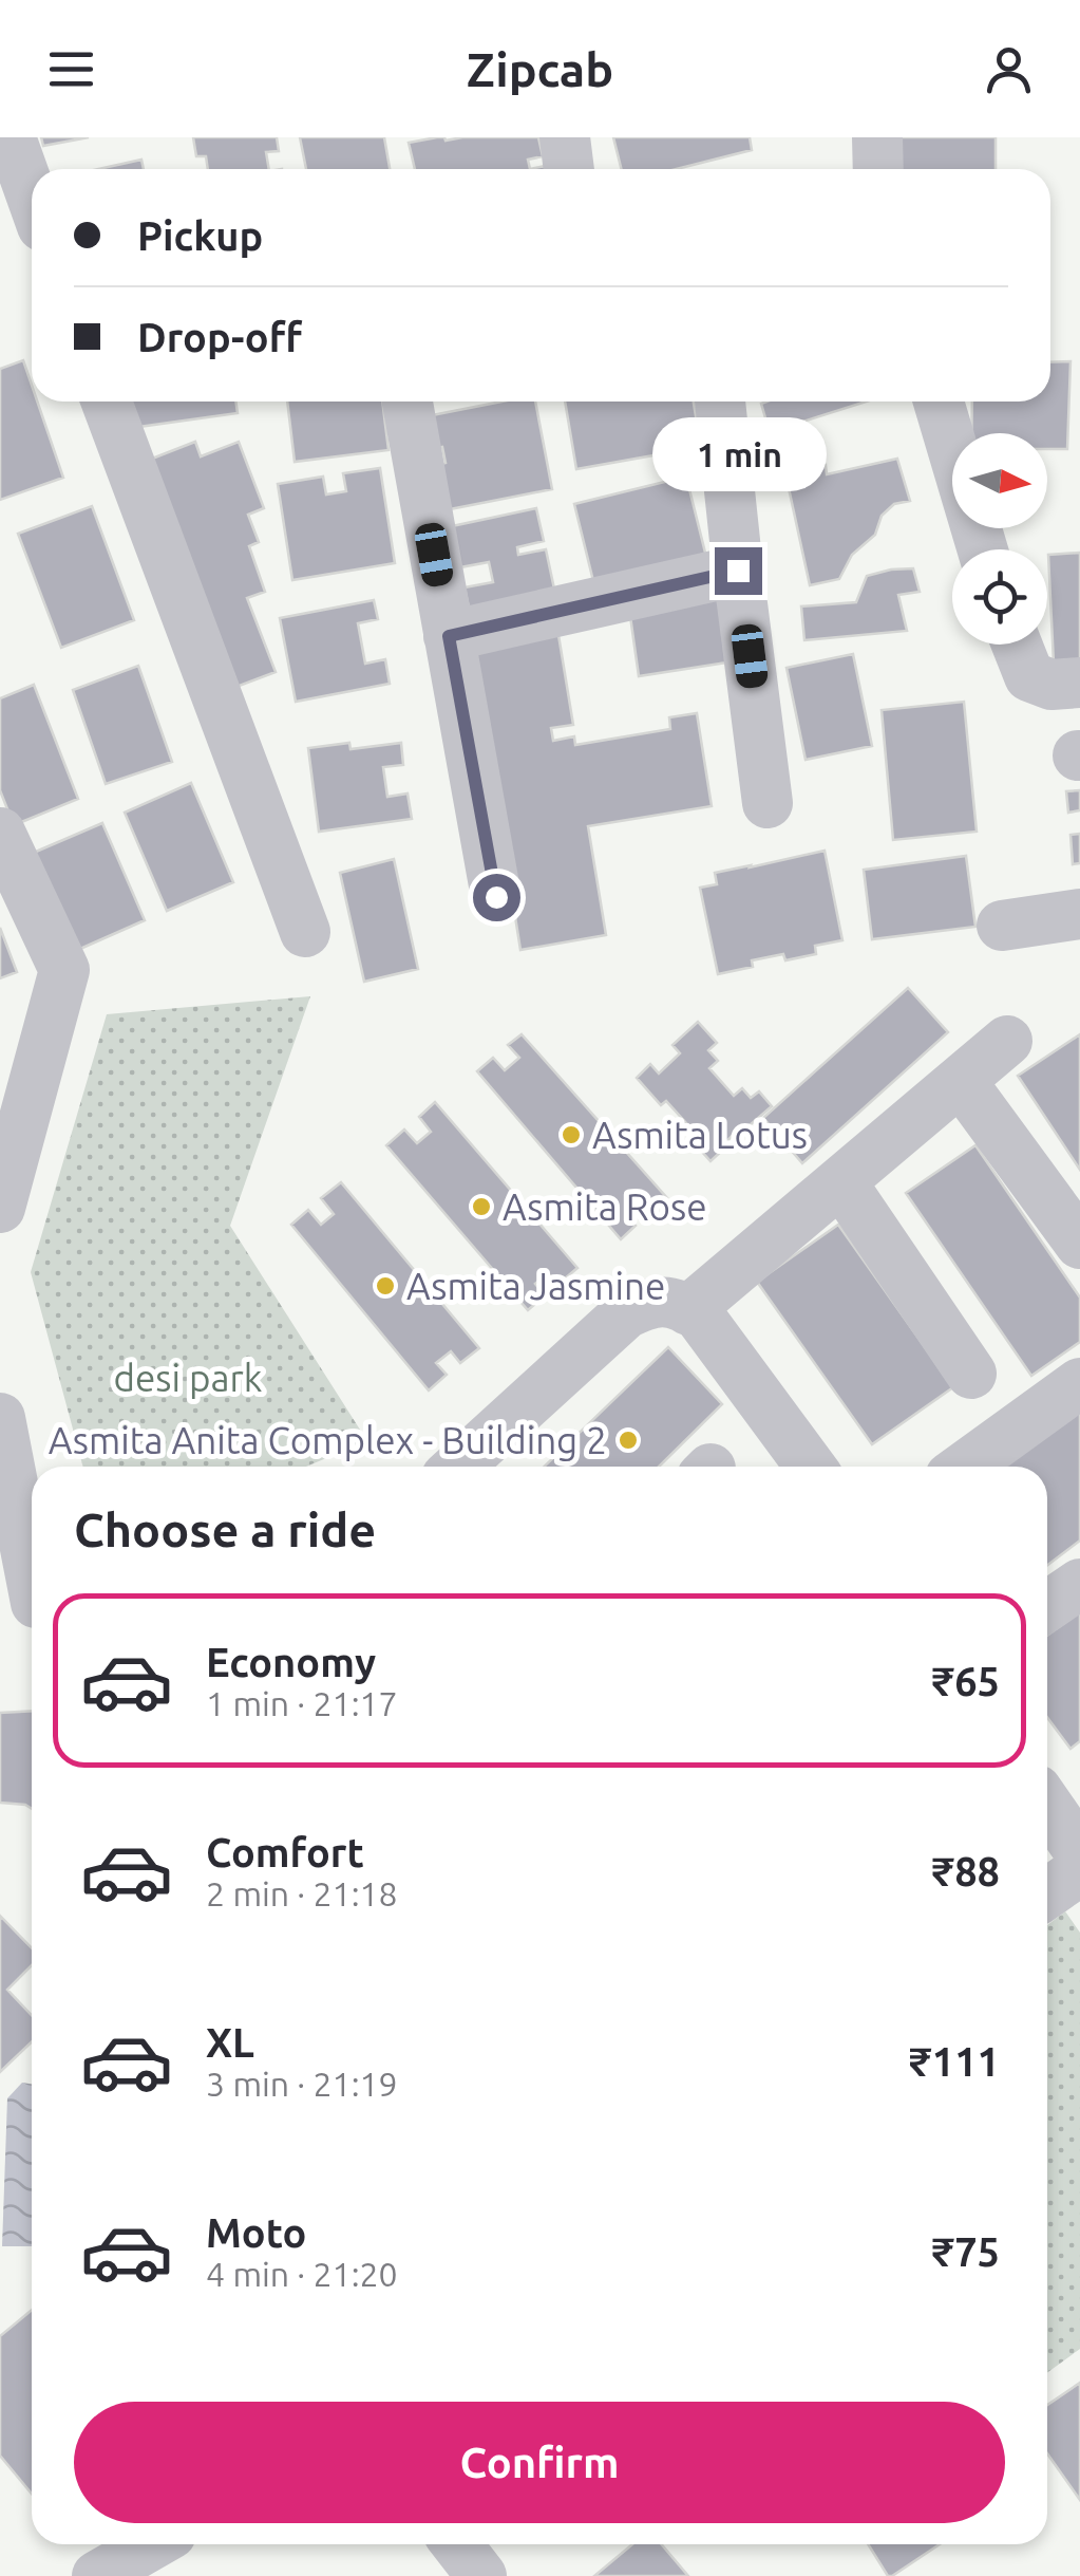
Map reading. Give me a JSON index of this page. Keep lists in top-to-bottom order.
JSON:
{
  "parks": ["desi park"],
  "places": [
    "Asmita Lotus",
    "Asmita Rose",
    "Asmita Jasmine",
    "Asmita Anita Complex - Building 2"
  ],
  "north": "right",
  "page": {
    "header": "Zipcab",
    "banner": ["Pickup", "Drop-off"],
    "bubble": "1 min",
    "heading": "Choose a ride",
    "list": [
      {
        "name": "Economy",
        "note": "1 min · 21:17",
        "value": "₹65"
      },
      {
        "name": "Comfort",
        "note": "2 min · 21:18",
        "value": "₹88"
      },
      {
        "name": "XL",
        "note": "3 min · 21:19",
        "value": "₹111"
      },
      {
        "name": "Moto",
        "note": "4 min · 21:20",
        "value": "₹75"
      }
    ],
    "buttons": "Confirm"
  }
}
